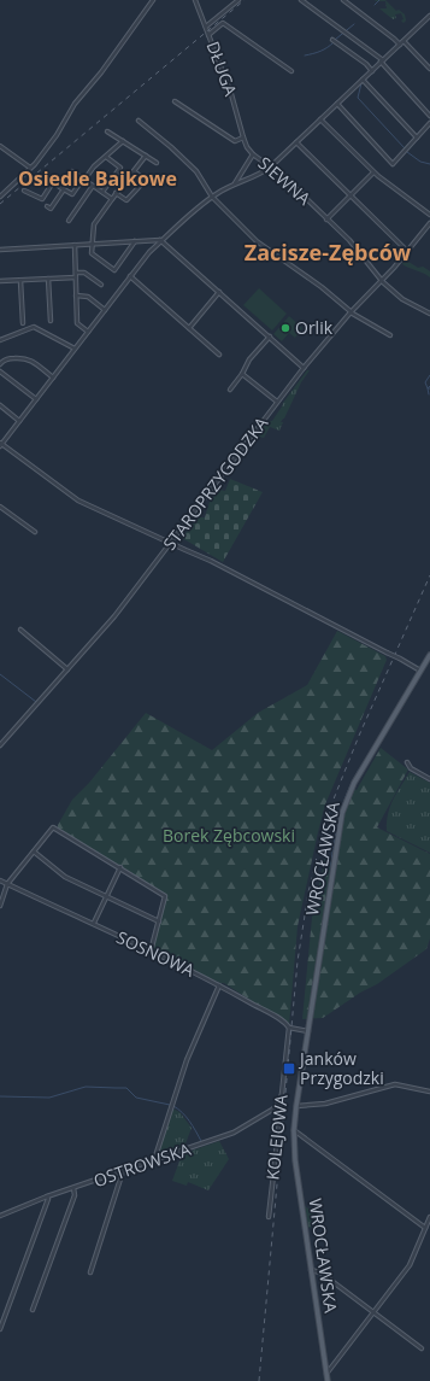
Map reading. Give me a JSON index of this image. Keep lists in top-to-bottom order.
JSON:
{
  "streets": {
    "main road": ["WROCŁAWSKA"],
    "street": [
      "DŁUGA",
      "SIEWNA",
      "STAROPRZYGODZKA",
      "SOSNOWA",
      "KOLEJOWA",
      "OSTROWSKA"
    ]
  },
  "crossings": [
    ["DŁUGA", "SIEWNA"],
    ["SIEWNA", "STAROPRZYGODZKA"],
    ["WROCŁAWSKA", "SOSNOWA"],
    ["SOSNOWA", "KOLEJOWA"],
    ["KOLEJOWA", "OSTROWSKA"]
  ],
  "districts": ["Osiedle Bajkowe", "Zacisze-Zębców"],
  "parks": ["Borek Zębcowski"],
  "places": {
    "other": ["Orlik"],
    "transit": ["Janków Przygodzki"]
  }
}
